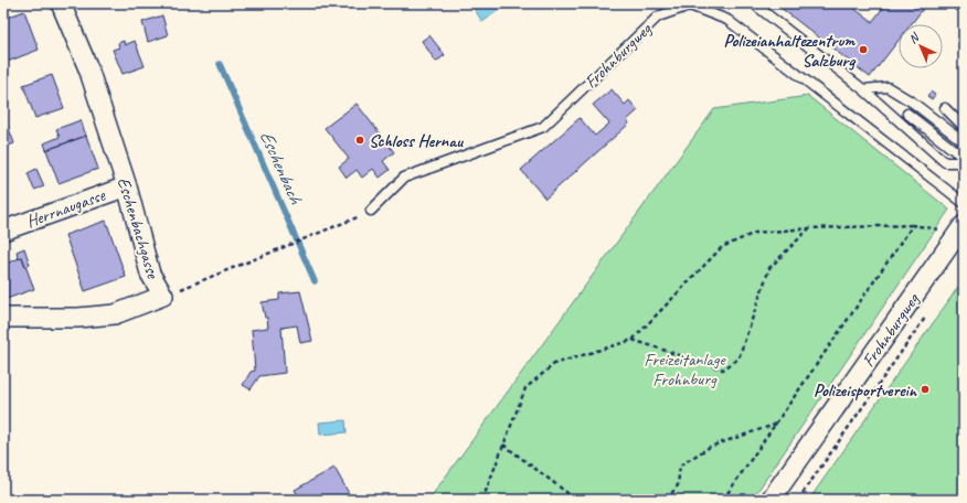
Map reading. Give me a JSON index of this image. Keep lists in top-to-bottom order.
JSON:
{
  "streets": {
    "street": ["Frohnburgweg", "Herrnaugasse", "Eschenbachgasse"]
  },
  "crossings": [
    ["Herrnaugasse", "Eschenbachgasse"]
  ],
  "water": ["Eschenbach"],
  "parks": ["Freizeitanlage Frohnburg"],
  "places": ["Polizeianhaltezentrum Salzburg", "Schloss Hernau", "Polizeisportverein"],
  "north": "top left"
}
